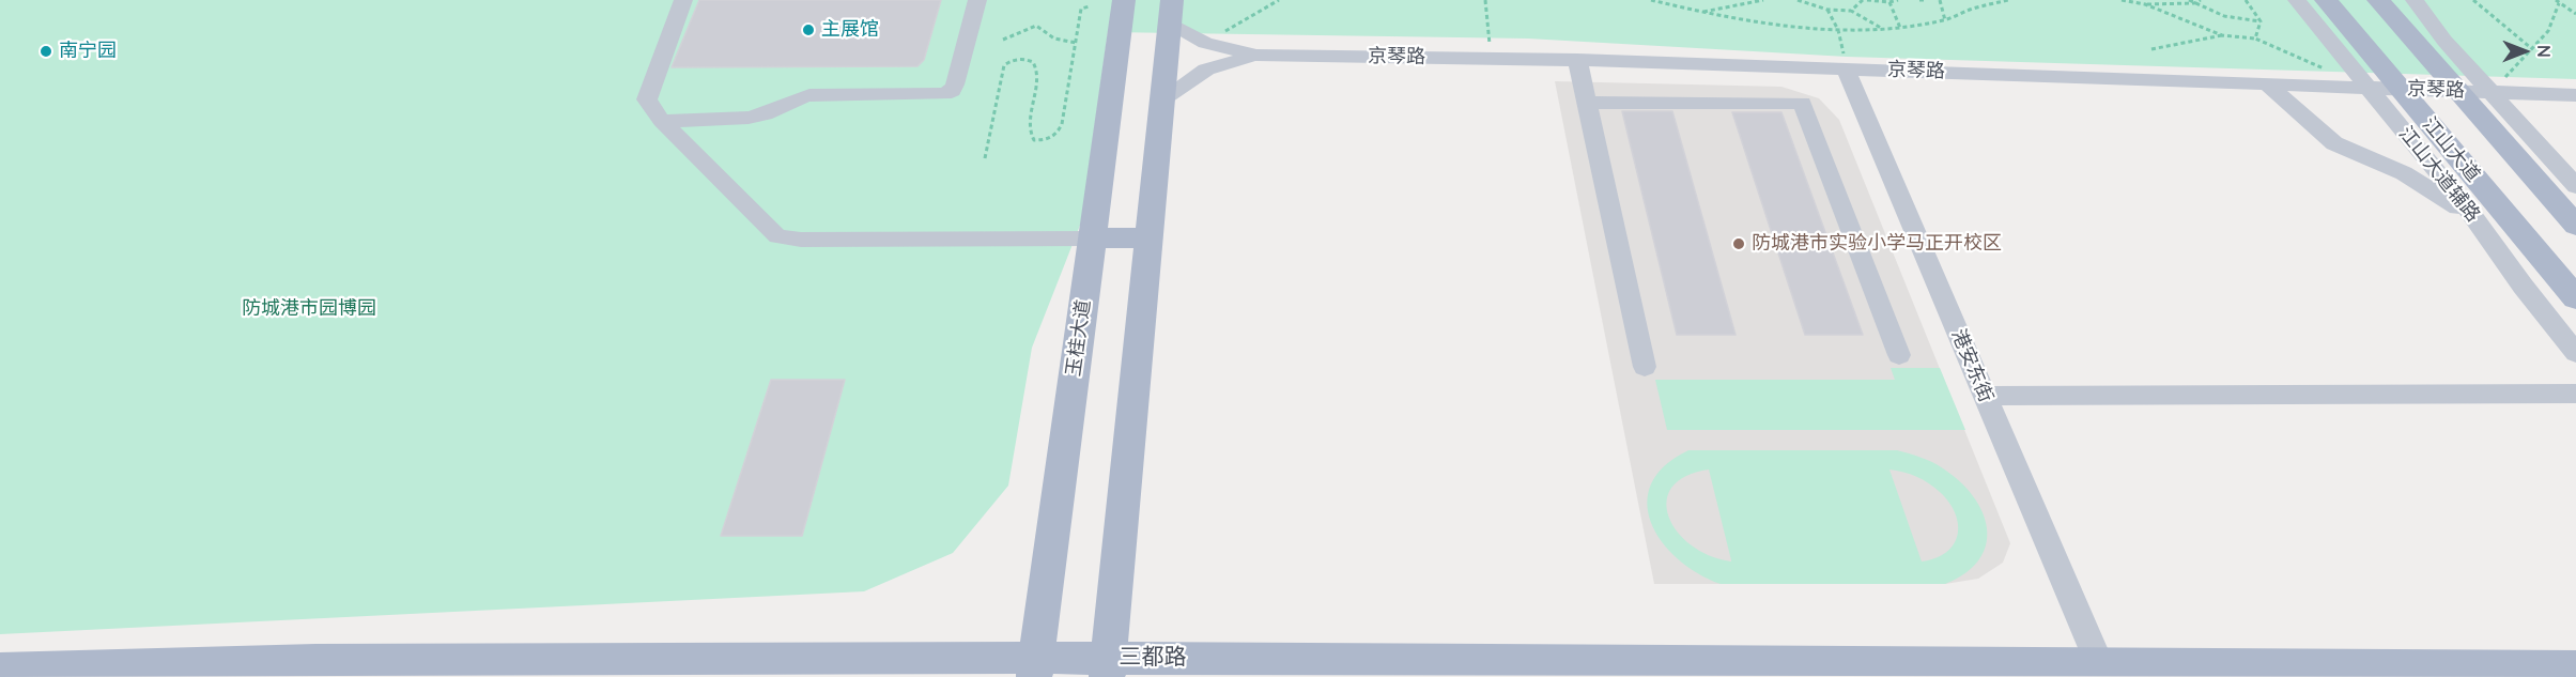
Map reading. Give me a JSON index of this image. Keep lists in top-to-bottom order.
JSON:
{
  "streets": {
    "main road": ["江山大道", "玉桂大道", "三都路"],
    "street": ["京琴路", "江山大道辅路", "港安东街"]
  },
  "crossings": [
    ["京琴路", "江山大道"],
    ["京琴路", "江山大道辅路"],
    ["京琴路", "港安东街"],
    ["玉桂大道", "三都路"],
    ["港安东街", "三都路"]
  ],
  "parks": ["防城港市园博园"],
  "places": ["主展馆", "南宁园", "防城港市实验小学马正开校区"],
  "north": "right"
}
